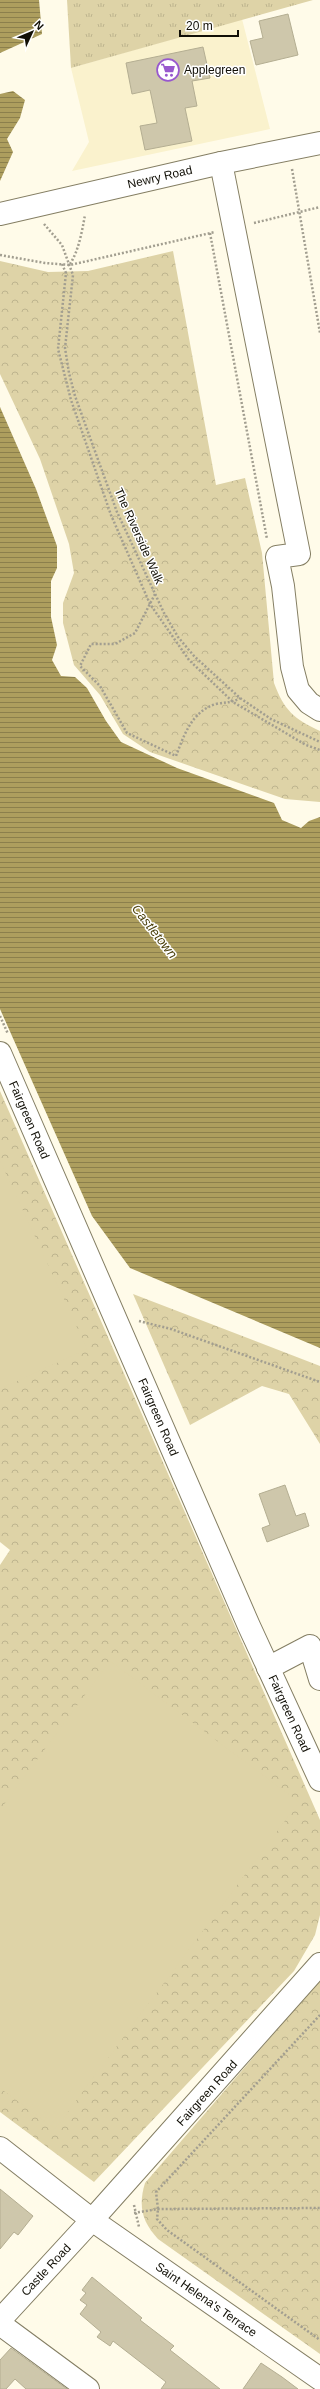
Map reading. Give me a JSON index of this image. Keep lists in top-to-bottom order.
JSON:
{
  "streets": {
    "main road": [
      "Newry Road",
      "Fairgreen Road",
      "Castle Road",
      "Saint Helena's Terrace"
    ],
    "path": ["The Riverside Walk"]
  },
  "crossings": [
    ["Fairgreen Road", "Castle Road"],
    ["Fairgreen Road", "Saint Helena's Terrace"],
    ["Castle Road", "Saint Helena's Terrace"]
  ],
  "water": ["Castletown"],
  "places": {
    "supermarket": ["Applegreen"]
  },
  "scale_bar": "20 m",
  "north": "top right"
}
